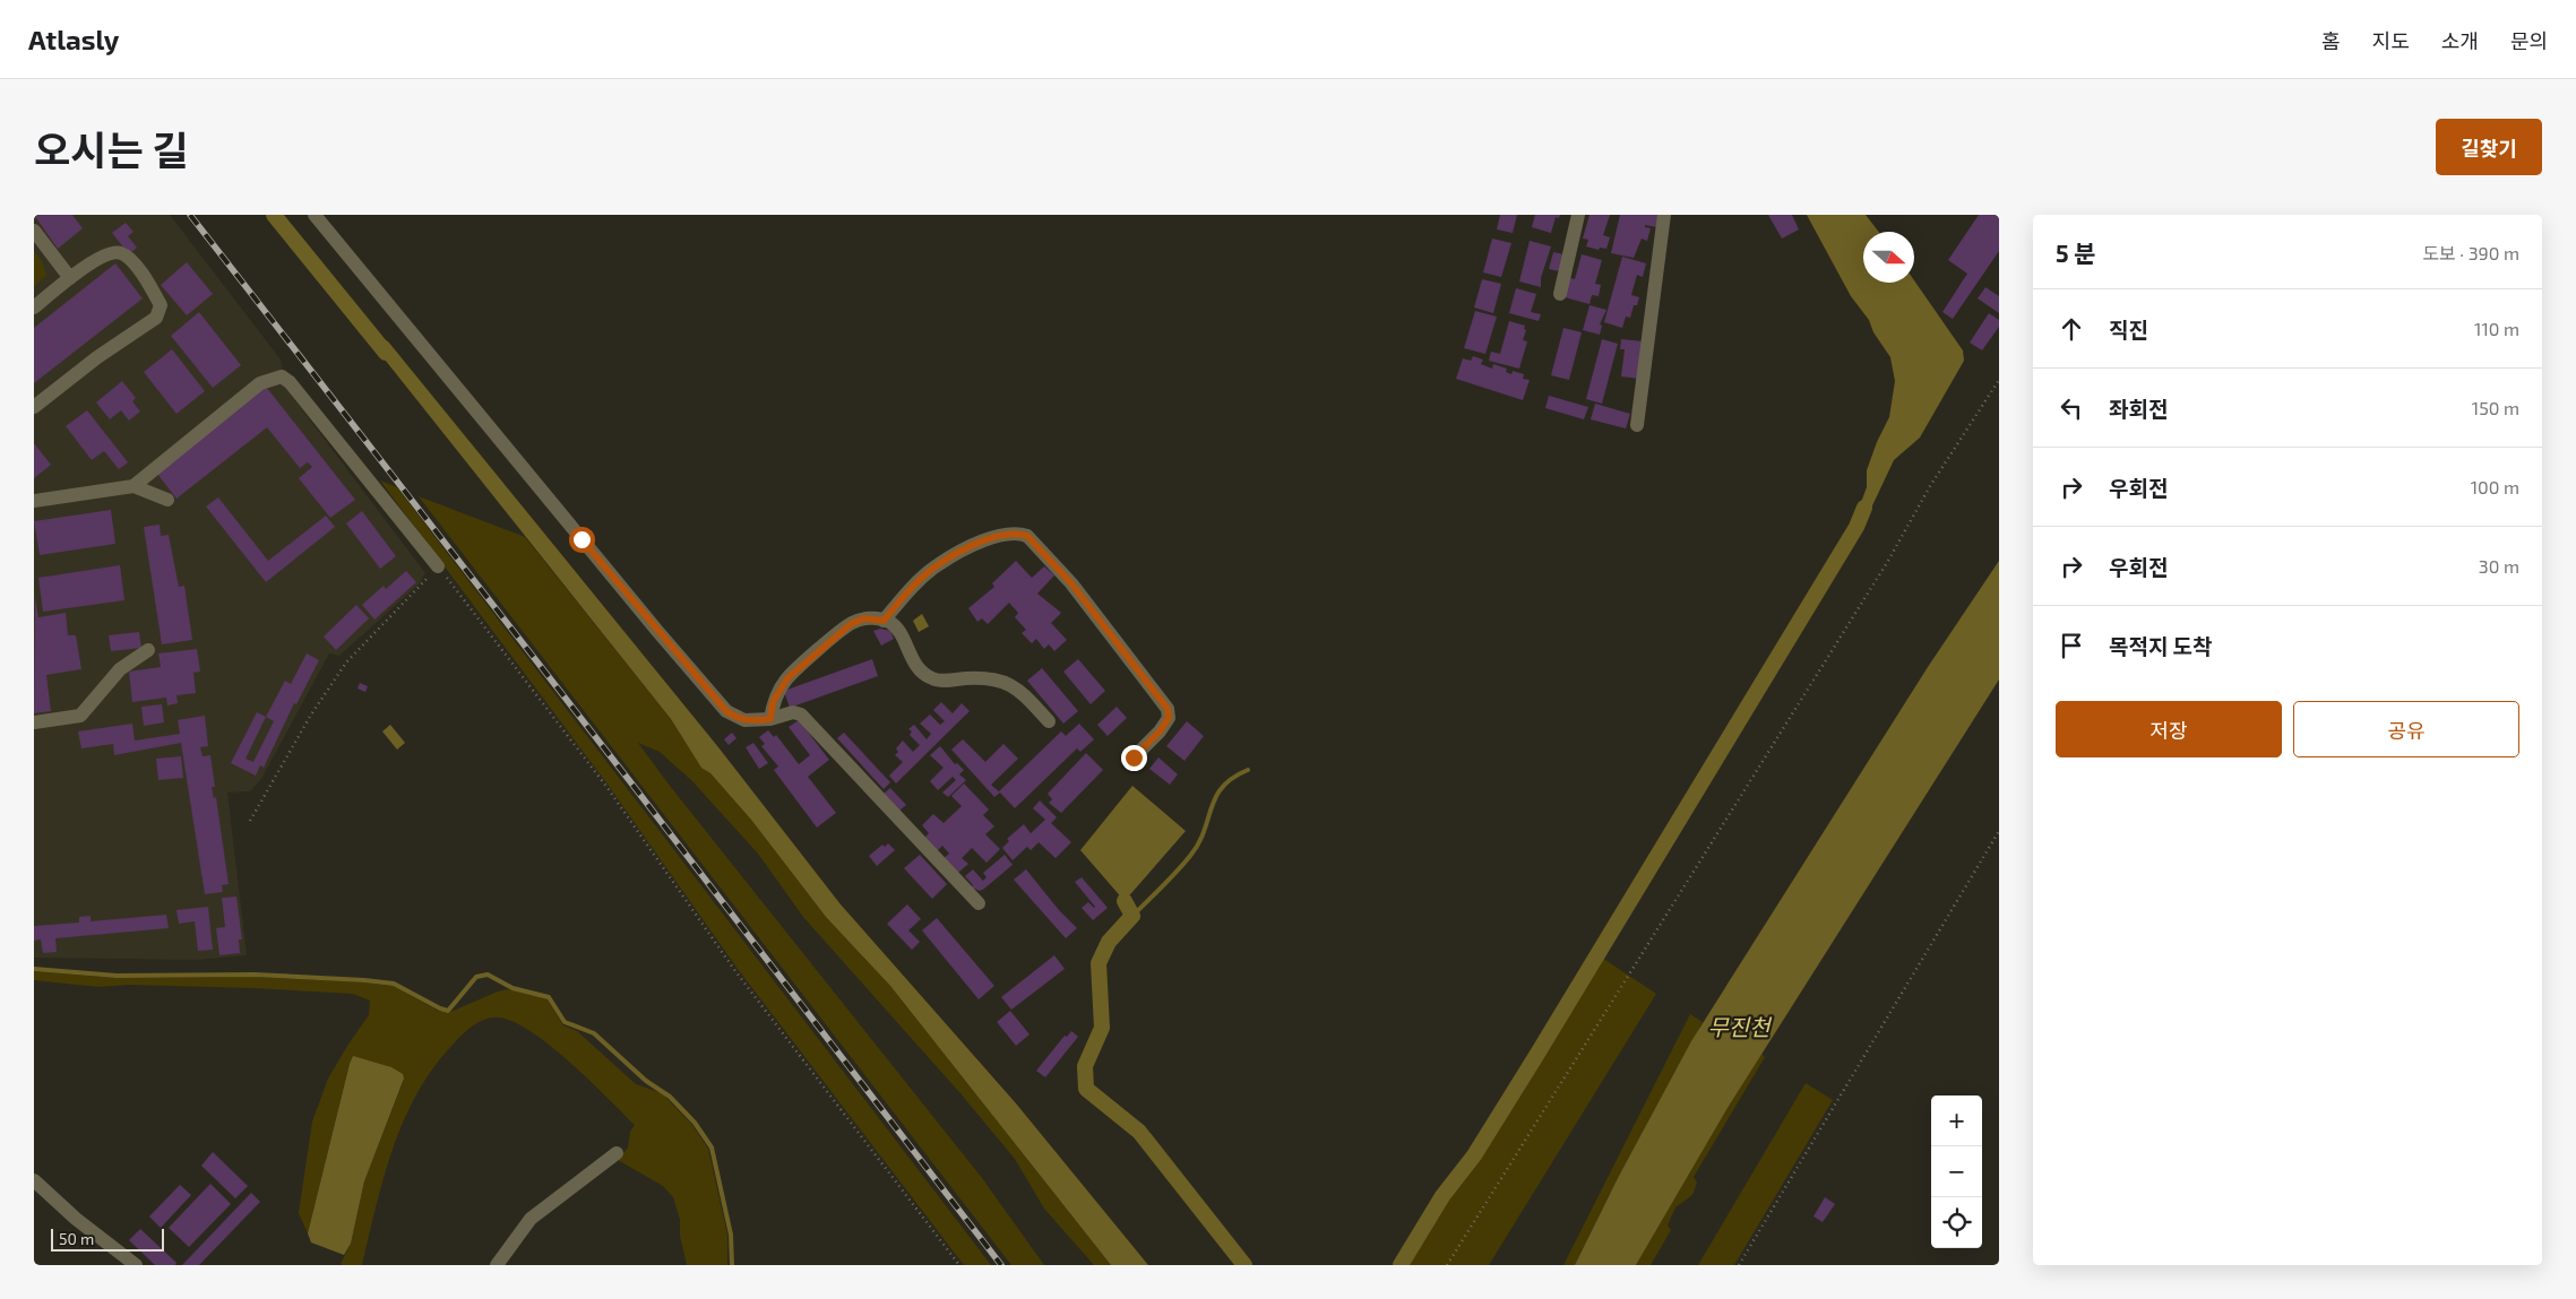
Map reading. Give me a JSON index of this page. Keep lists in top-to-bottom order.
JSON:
{
  "water": ["무진천"],
  "scale_bar": "50 m",
  "north": "right",
  "page": {
    "header": "Atlasly",
    "nav": [
      "홈",
      "지도",
      "소개",
      "문의"
    ],
    "title": "오시는 길",
    "buttons": [
      "길찾기",
      ["저장", "공유"]
    ],
    "heading": ["5 분", "도보 · 390 m"],
    "list": [
      ["직진", "110 m"],
      ["좌회전", "150 m"],
      ["우회전", "100 m"],
      ["우회전", "30 m"],
      "목적지 도착"
    ],
    "map_buttons": ["+", "−"],
    "scale": "50 m"
  }
}
